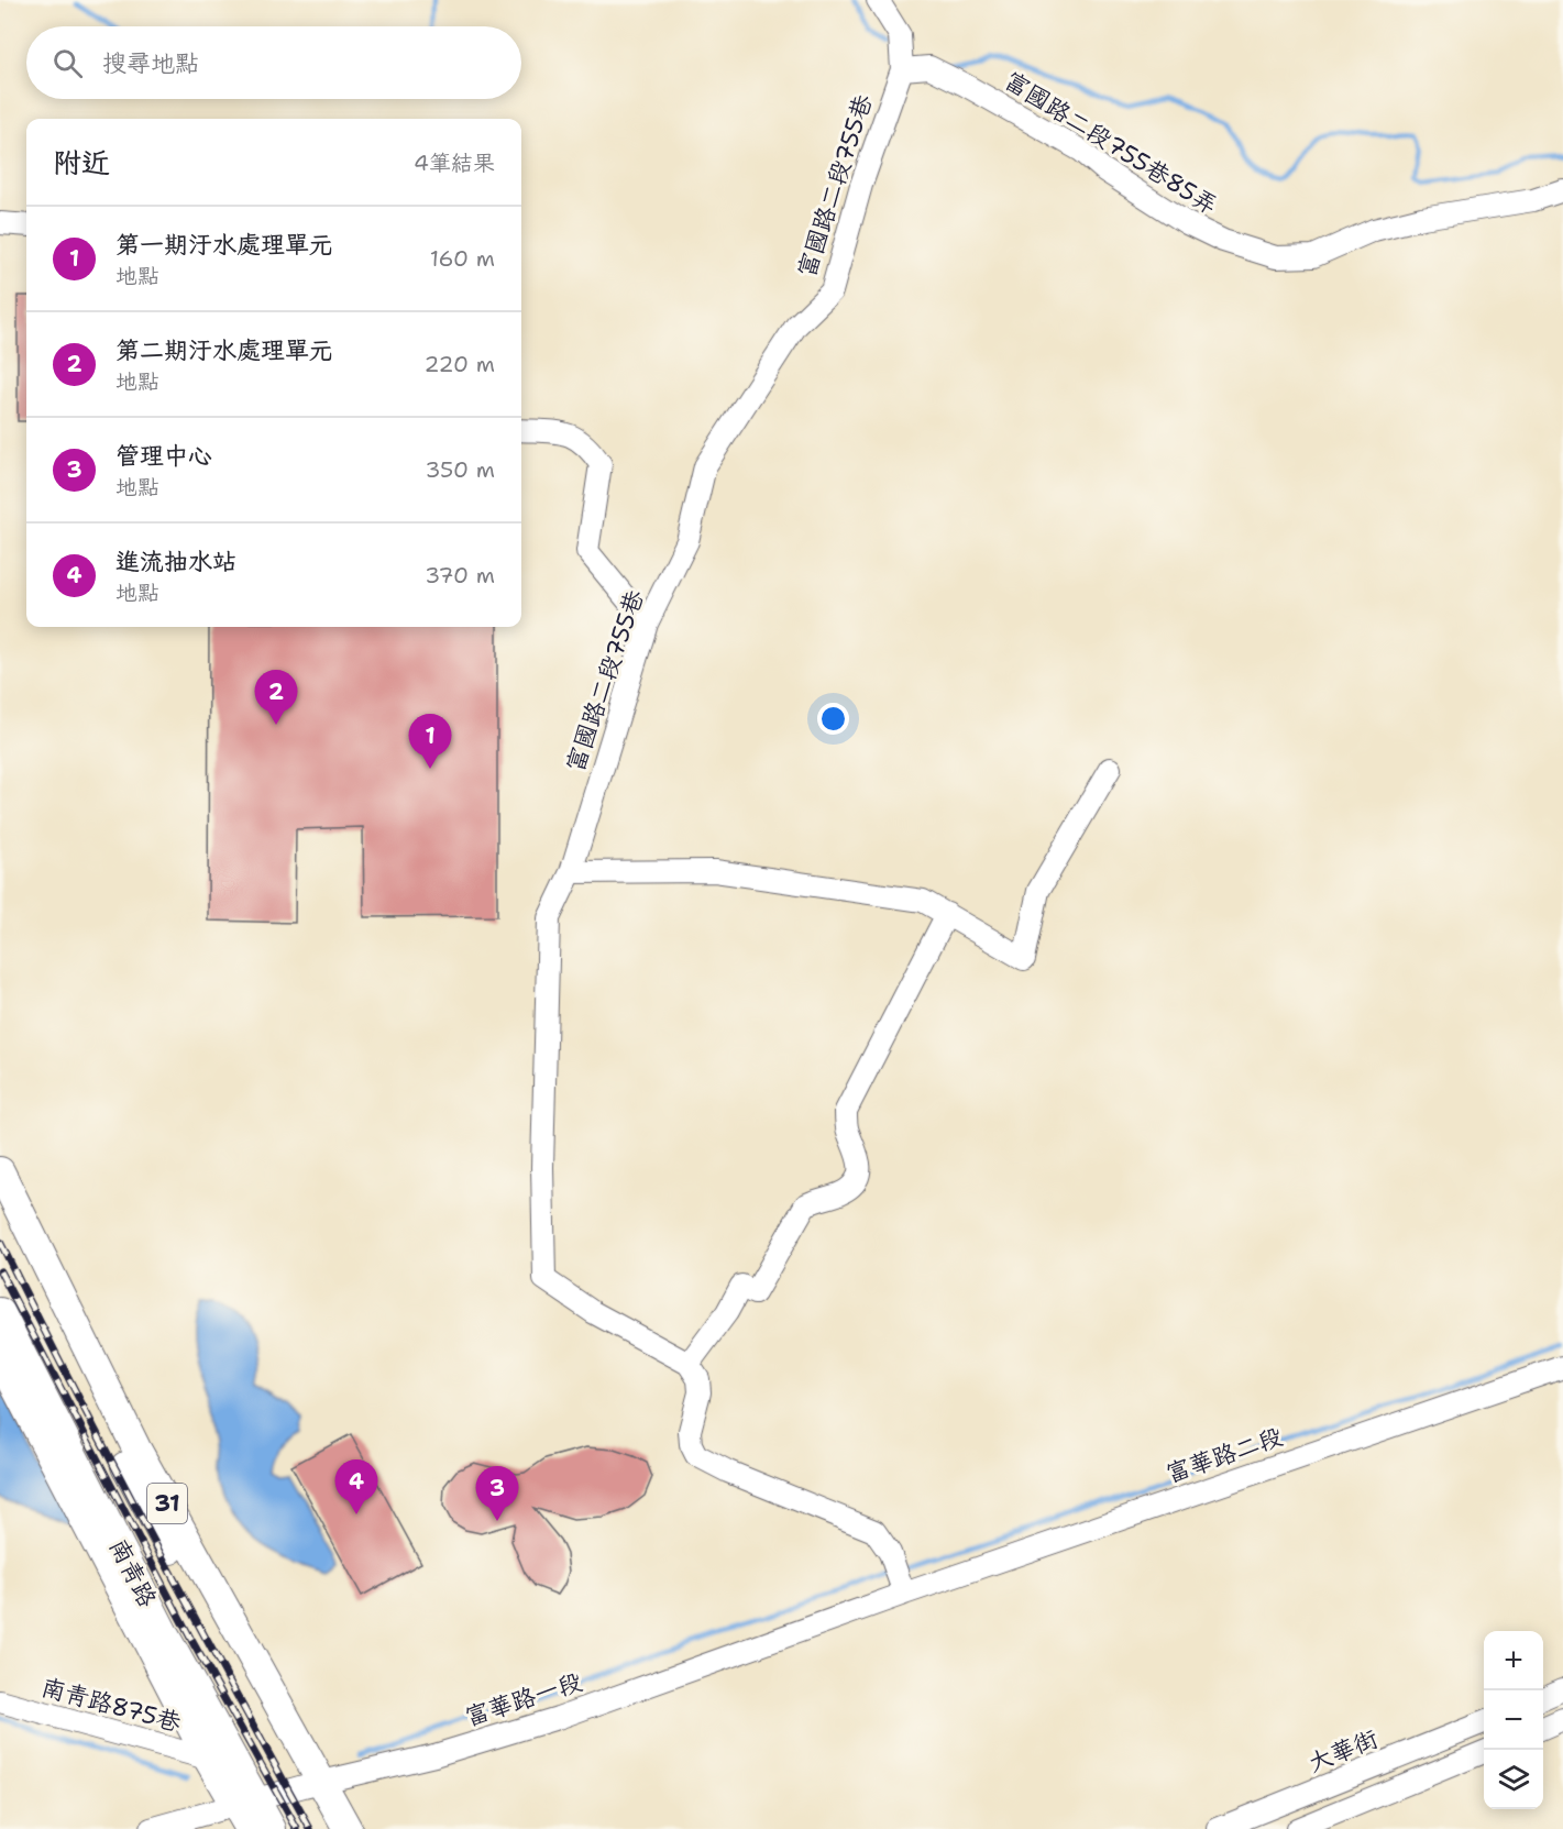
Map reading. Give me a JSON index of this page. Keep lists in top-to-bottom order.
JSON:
{
  "streets": {
    "main road": ["31", "南青路"],
    "street": [
      "富國路二段755巷85弄",
      "富國路二段755巷",
      "富華路二段",
      "富華路一段",
      "南青路875巷",
      "大華街"
    ]
  },
  "crossings": [
    ["富國路二段755巷85弄", "富國路二段755巷"],
    ["富華路二段", "富華路一段"],
    ["31", "南青路"],
    ["31", "富華路一段"],
    ["31", "南青路875巷"],
    ["南青路", "富華路一段"]
  ],
  "page": {
    "search": "搜尋地點",
    "heading": ["附近", "4筆結果"],
    "list": [
      {
        "mark": "1",
        "name": "第一期汙水處理單元",
        "note": "地點",
        "value": "160 m"
      },
      {
        "mark": "2",
        "name": "第二期汙水處理單元",
        "note": "地點",
        "value": "220 m"
      },
      {
        "mark": "3",
        "name": "管理中心",
        "note": "地點",
        "value": "350 m"
      },
      {
        "mark": "4",
        "name": "進流抽水站",
        "note": "地點",
        "value": "370 m"
      }
    ],
    "pins": [
      "2",
      "1",
      "4",
      "3"
    ],
    "map_buttons": ["+", "−"]
  }
}
